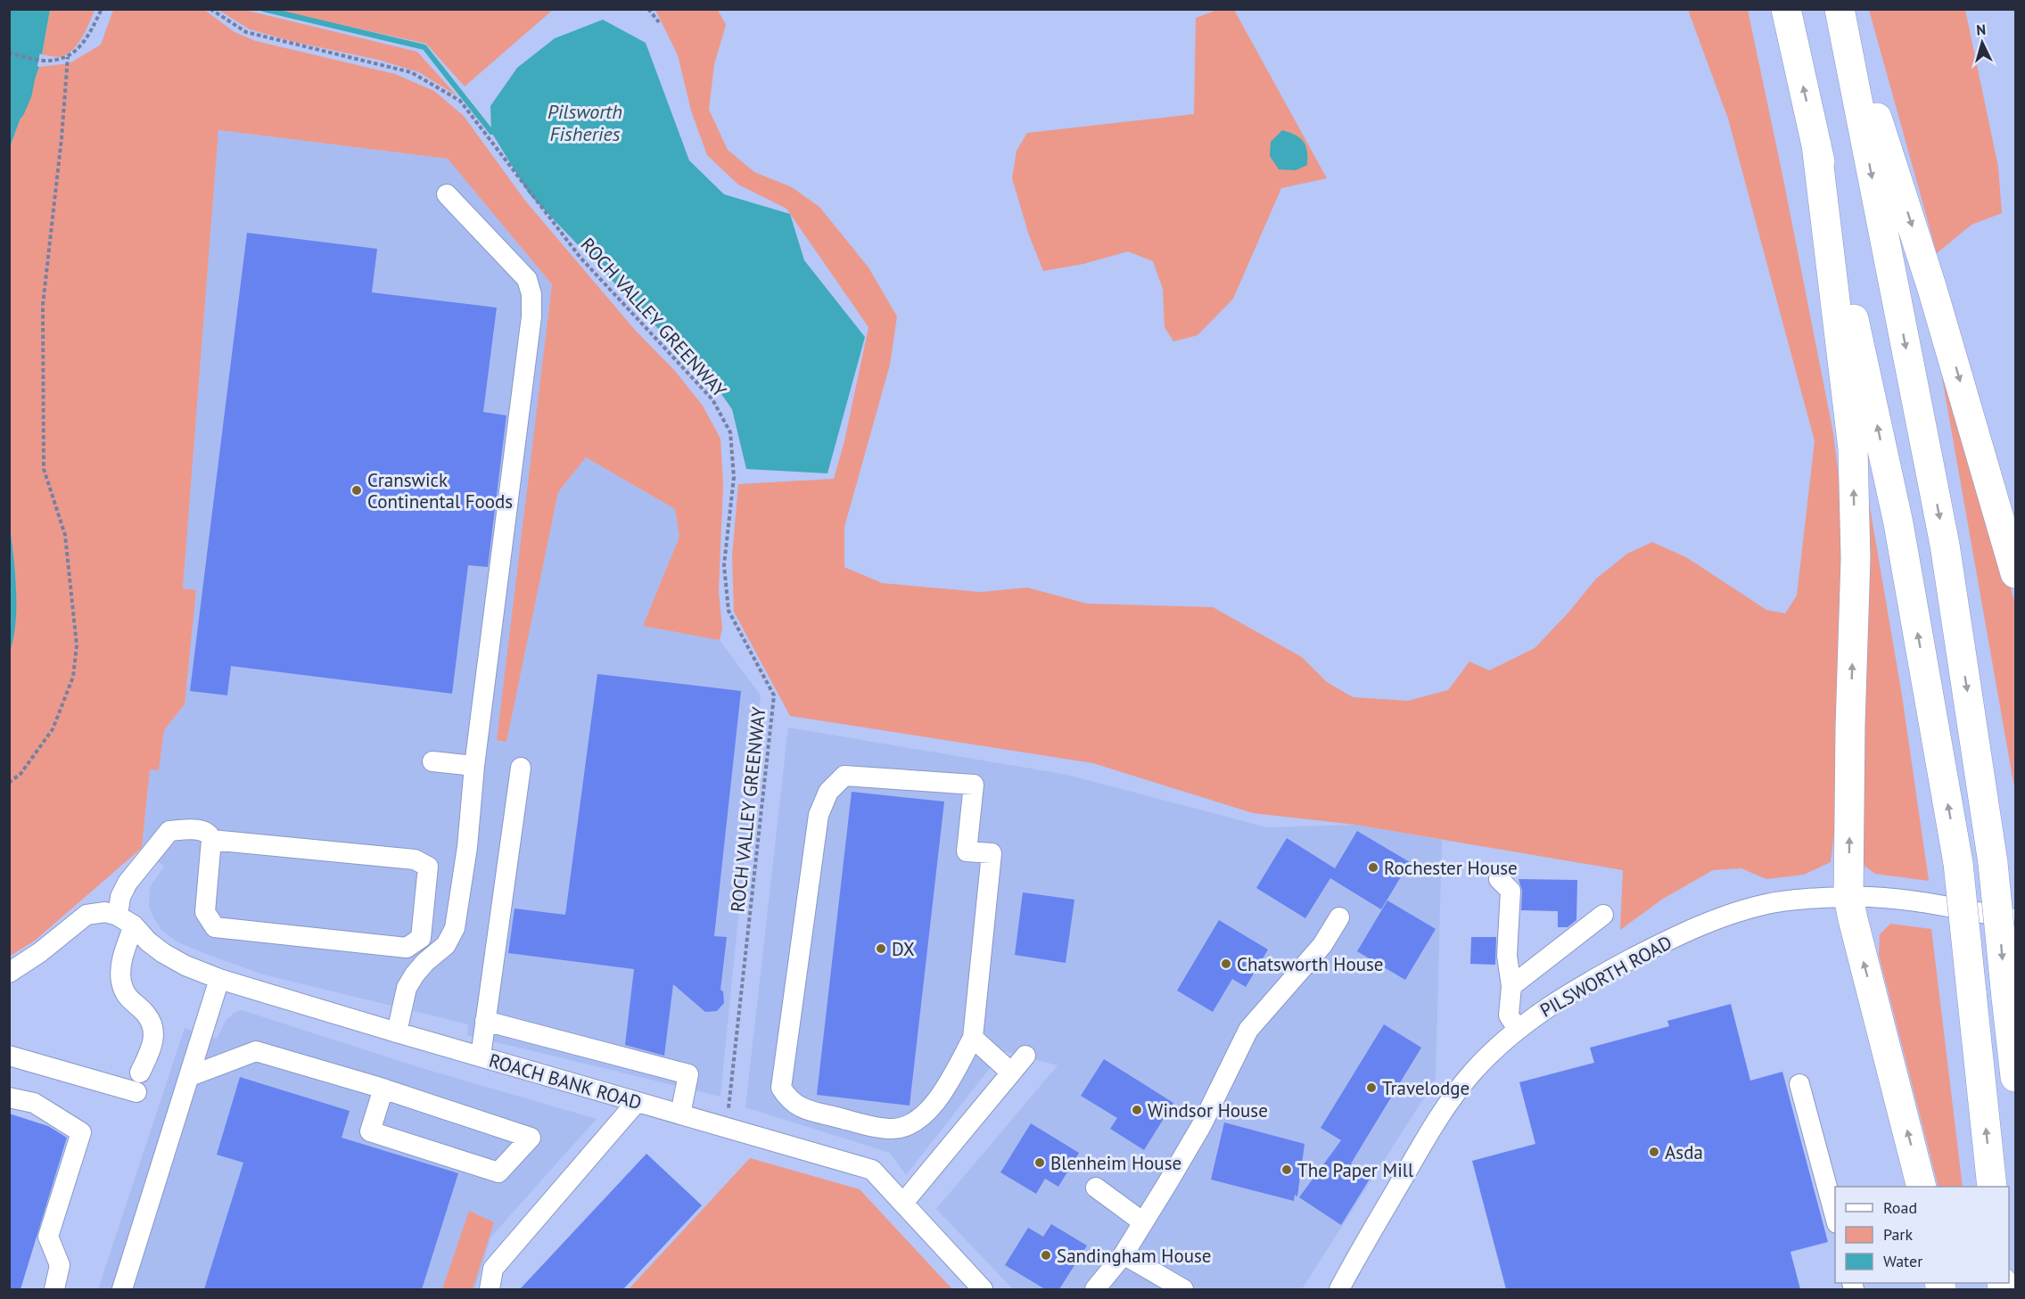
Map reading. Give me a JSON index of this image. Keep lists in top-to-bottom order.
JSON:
{
  "streets": {
    "street": ["PILSWORTH ROAD", "ROACH BANK ROAD"],
    "path": ["ROCH VALLEY GREENWAY"]
  },
  "crossings": [
    ["ROCH VALLEY GREENWAY", "ROACH BANK ROAD"]
  ],
  "water": ["Pilsworth Fisheries"],
  "places": [
    "Cranswick Continental Foods",
    "Rochester House",
    "DX",
    "Chatsworth House",
    "Travelodge",
    "Windsor House",
    "Asda",
    "Blenheim House",
    "The Paper Mill",
    "Sandingham House"
  ],
  "legend": ["Road", "Park", "Water"],
  "north": "top"
}
